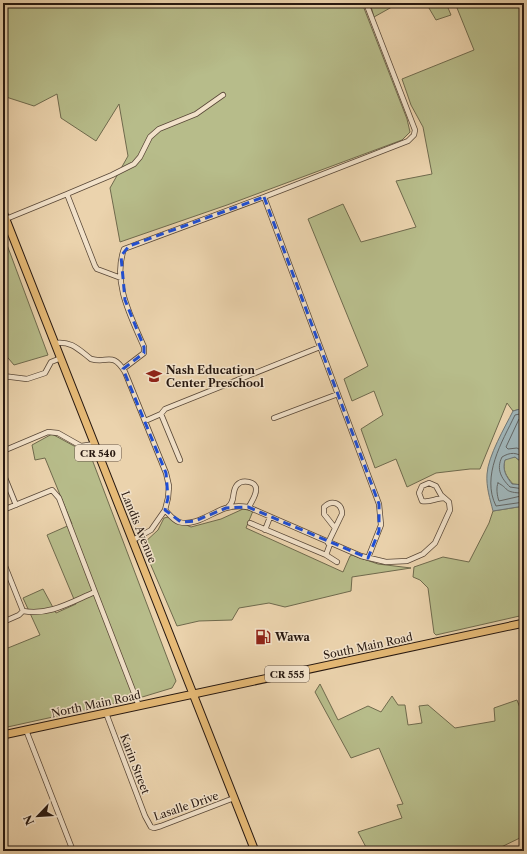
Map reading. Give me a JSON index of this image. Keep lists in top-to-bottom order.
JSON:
{
  "streets": {
    "main road": [
      "CR 540",
      "Landis Avenue",
      "South Main Road",
      "CR 555",
      "North Main Road"
    ],
    "street": ["Karin Street", "Lasalle Drive"]
  },
  "crossings": [
    ["Landis Avenue", "South Main Road"],
    ["Landis Avenue", "North Main Road"],
    ["Landis Avenue", "Lasalle Drive"],
    ["South Main Road", "North Main Road"],
    ["North Main Road", "Karin Street"],
    ["Karin Street", "Lasalle Drive"]
  ],
  "places": {
    "school or university": ["Nash Education Center Preschool"],
    "fuel station": ["Wawa"]
  },
  "north": "bottom left"
}
